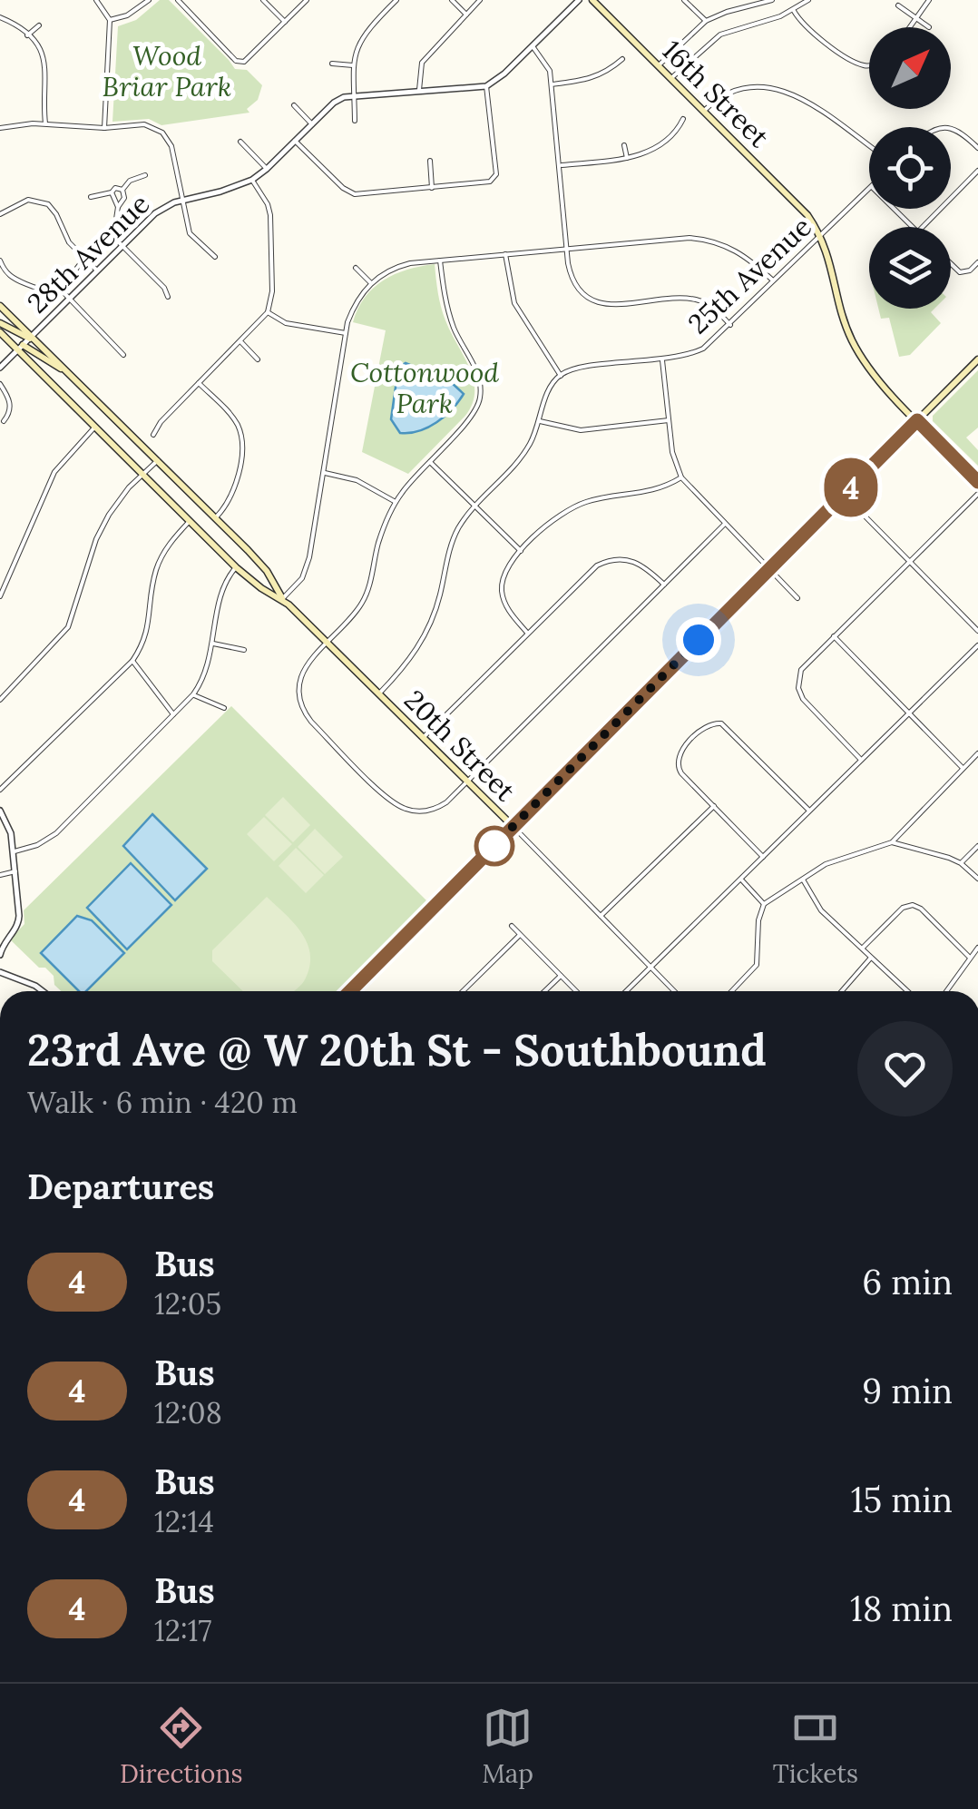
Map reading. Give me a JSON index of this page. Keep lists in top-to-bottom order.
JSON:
{
  "streets": {
    "main road": ["16th Street", "20th Street"],
    "street": ["28th Avenue", "25th Avenue"]
  },
  "crossings": [
    ["16th Street", "25th Avenue"],
    ["28th Avenue", "20th Street"]
  ],
  "parks": ["Wood Briar Park", "Cottonwood Park"],
  "lines": ["bus line 4"],
  "north": "top right",
  "page": {
    "on_map": "4",
    "heading": [
      ["23rd Ave @ W 20th St - Southbound", "Walk · 6 min · 420 m"],
      "Departures"
    ],
    "list": [
      {
        "mark": "4",
        "name": "Bus",
        "note": "12:05",
        "value": "6 min"
      },
      {
        "mark": "4",
        "name": "Bus",
        "note": "12:08",
        "value": "9 min"
      },
      {
        "mark": "4",
        "name": "Bus",
        "note": "12:14",
        "value": "15 min"
      },
      {
        "mark": "4",
        "name": "Bus",
        "note": "12:17",
        "value": "18 min"
      }
    ],
    "tabs": ["Directions", "Map", "Tickets"]
  }
}
